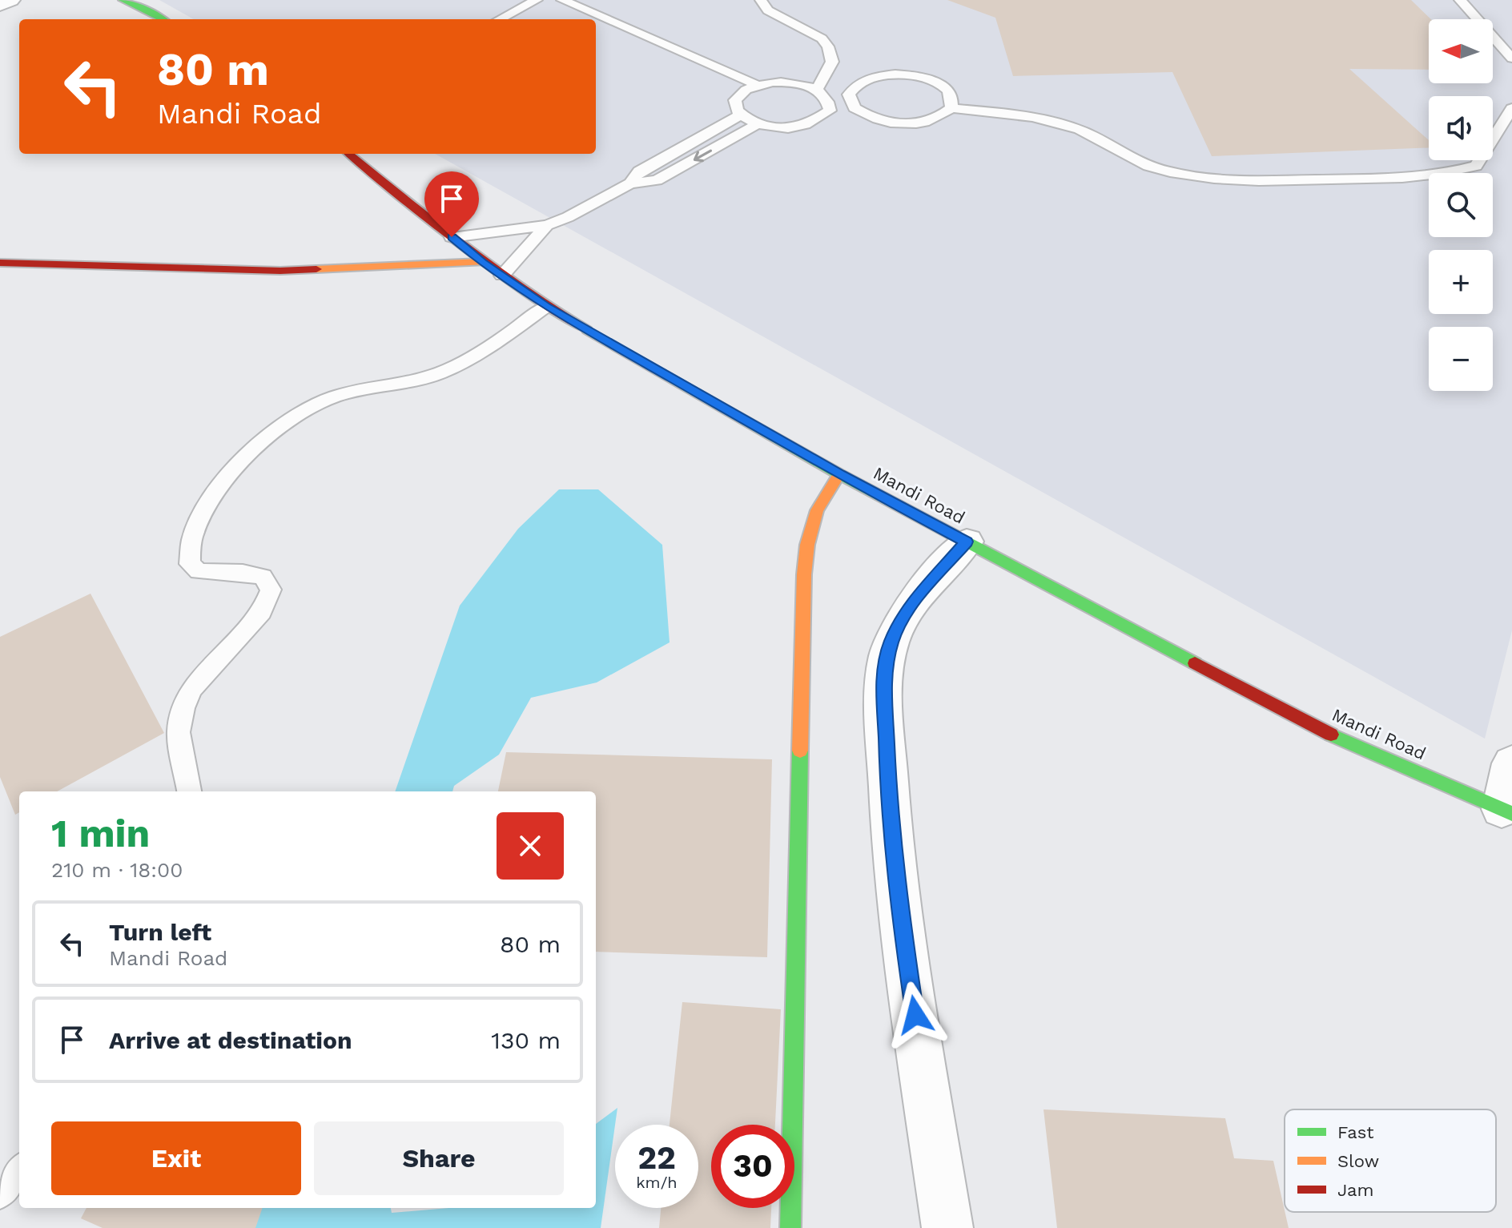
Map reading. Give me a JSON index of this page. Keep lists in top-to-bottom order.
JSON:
{
  "streets": {
    "street": ["Mandi Road"]
  },
  "legend": ["Fast", "Slow", "Jam"],
  "north": "left",
  "page": {
    "map_buttons": ["+", "−"],
    "turn": ["80 m", "Mandi Road"],
    "heading": ["1 min", "210 m · 18:00"],
    "list": [
      {
        "name": "Turn left",
        "note": "Mandi Road",
        "value": "80 m"
      },
      {
        "name": "Arrive at destination",
        "value": "130 m"
      }
    ],
    "buttons": ["Exit", "Share"],
    "speed": "22 km/h",
    "limit": "30"
  }
}
